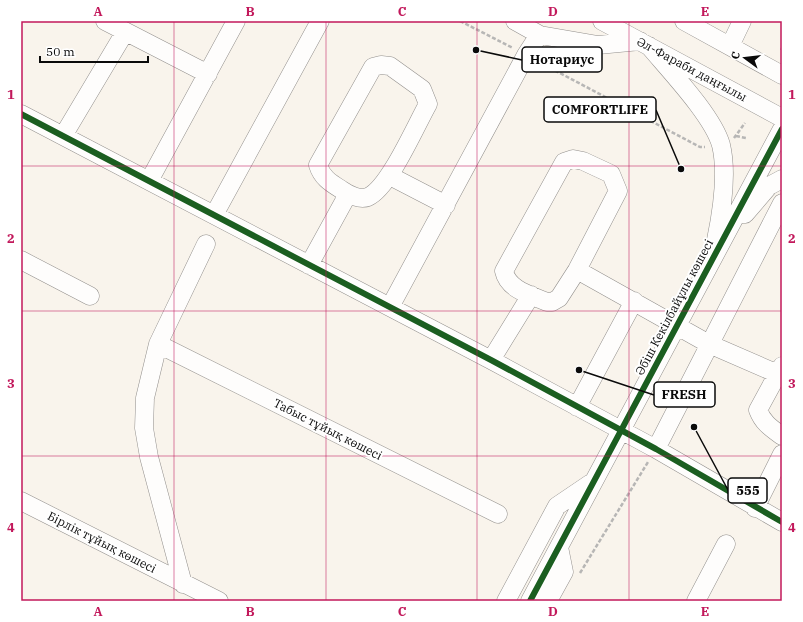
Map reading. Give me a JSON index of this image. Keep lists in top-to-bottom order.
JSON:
{
  "streets": {
    "street": [
      "Әл-Фараби даңғылы",
      "Әбіш Кекілбайұлы көшесі",
      "Табыс тұйық көшесі",
      "Бірлік тұйық көшесі"
    ]
  },
  "places": [
    "Нотариус",
    "COMFORTLIFE",
    "FRESH",
    "555"
  ],
  "scale_bar": "50 m",
  "north": "left",
  "grid": {
    "columns": [
      "A",
      "B",
      "C",
      "D",
      "E"
    ],
    "rows": [
      "1",
      "2",
      "3",
      "4"
    ]
  }
}
